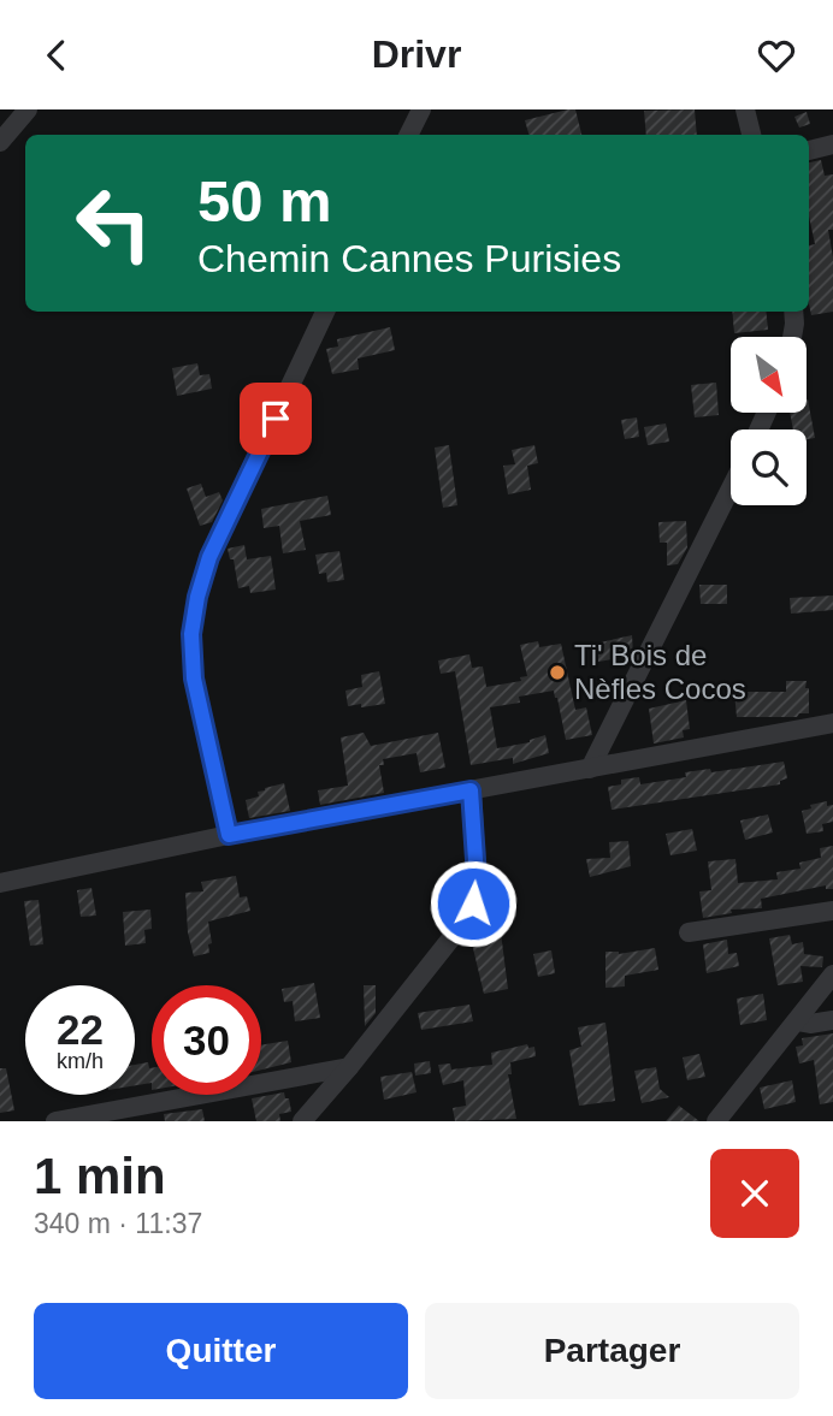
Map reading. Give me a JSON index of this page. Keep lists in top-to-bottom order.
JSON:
{
  "places": ["Ti' Bois de Nèfles Cocos"],
  "north": "bottom right",
  "page": {
    "header": "Drivr",
    "turn": ["50 m", "Chemin Cannes Purisies"],
    "speed": "22 km/h",
    "limit": "30",
    "heading": ["1 min", "340 m · 11:37"],
    "buttons": ["Quitter", "Partager"]
  }
}
